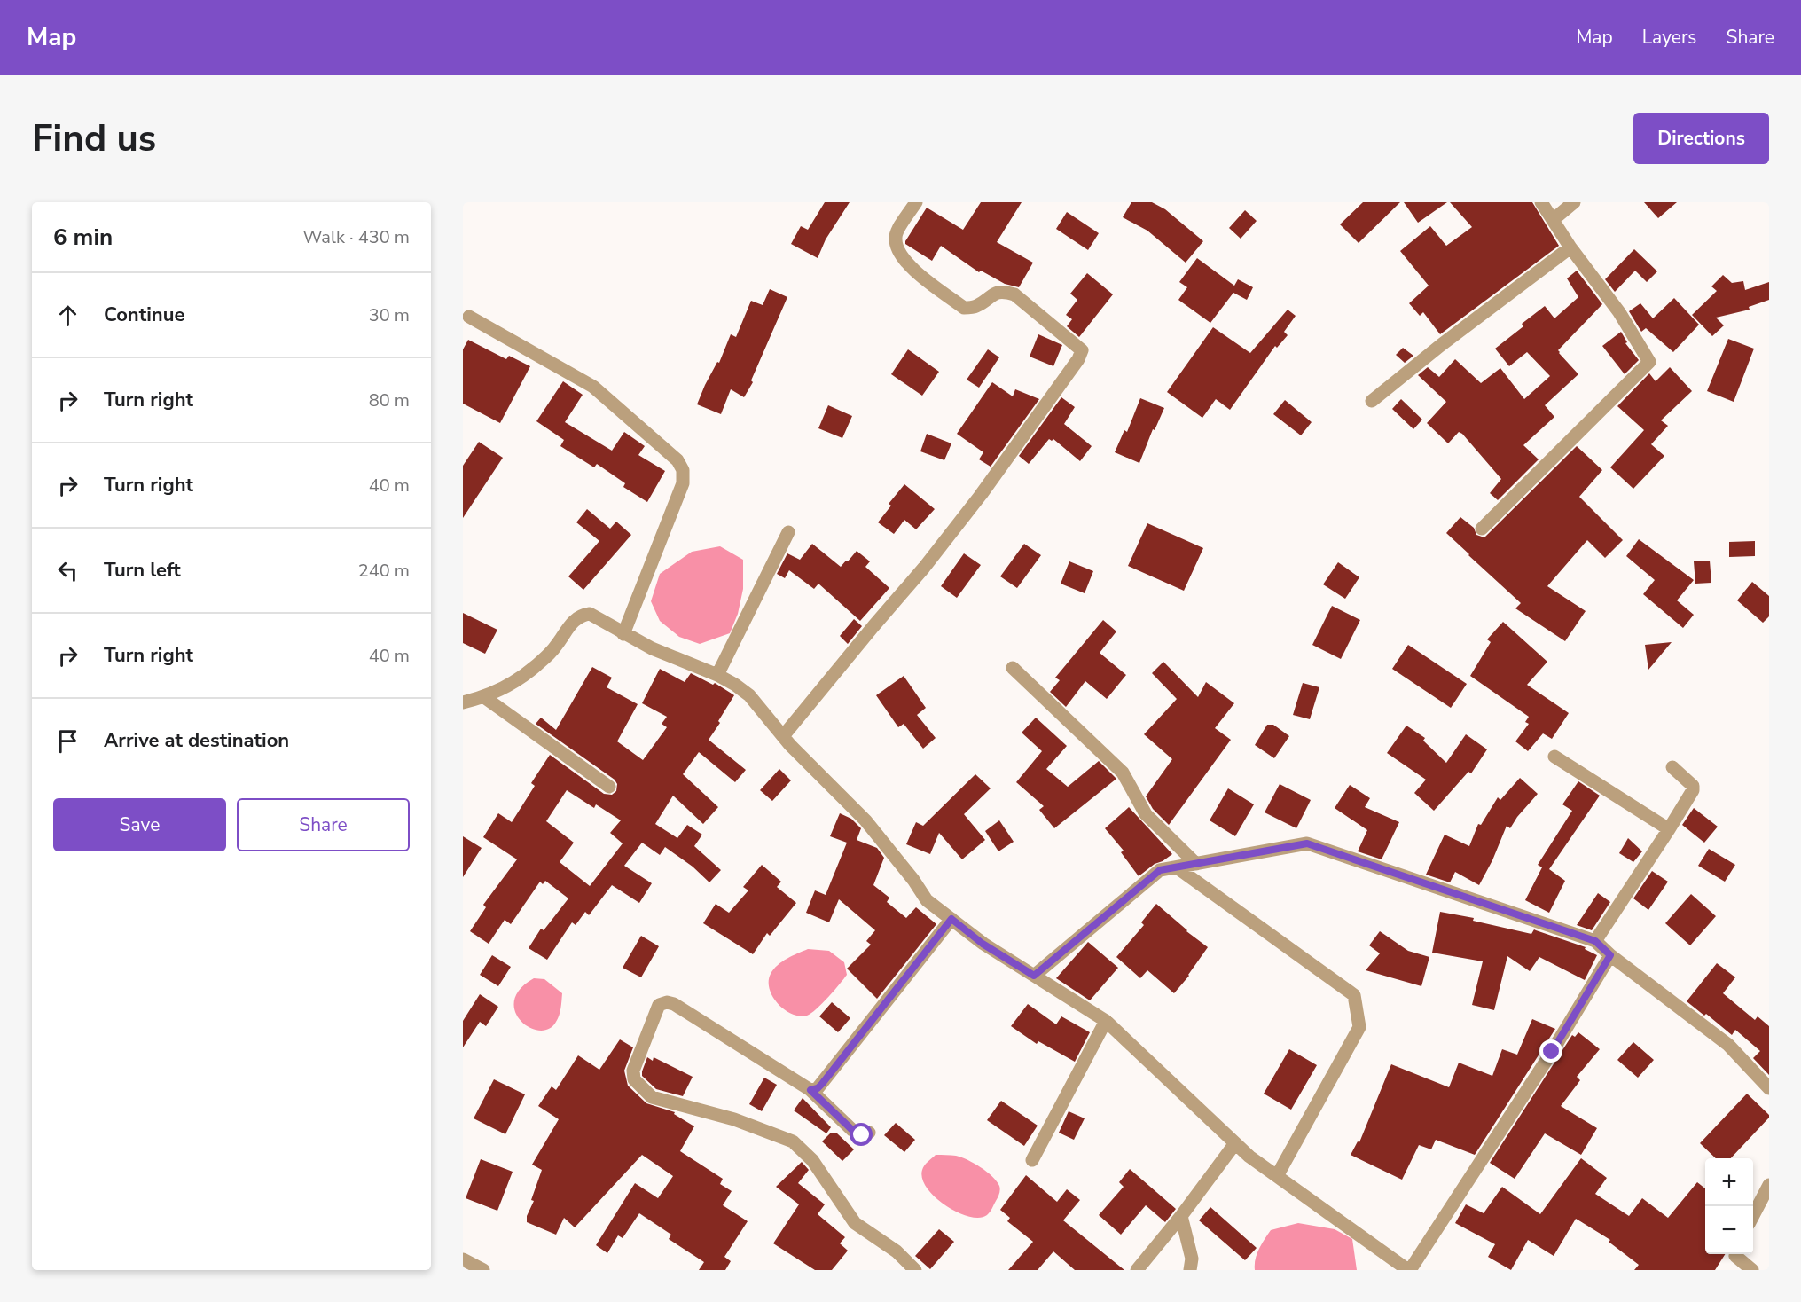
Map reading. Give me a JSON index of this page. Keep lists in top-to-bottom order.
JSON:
{
  "page": {
    "header": "Map",
    "nav": ["Map", "Layers", "Share"],
    "buttons": [
      "Directions",
      ["Save", "Share"]
    ],
    "title": "Find us",
    "heading": ["6 min", "Walk · 430 m"],
    "list": [
      ["Continue", "30 m"],
      ["Turn right", "80 m"],
      ["Turn right", "40 m"],
      ["Turn left", "240 m"],
      ["Turn right", "40 m"],
      "Arrive at destination"
    ],
    "map_buttons": ["+", "−"]
  }
}
